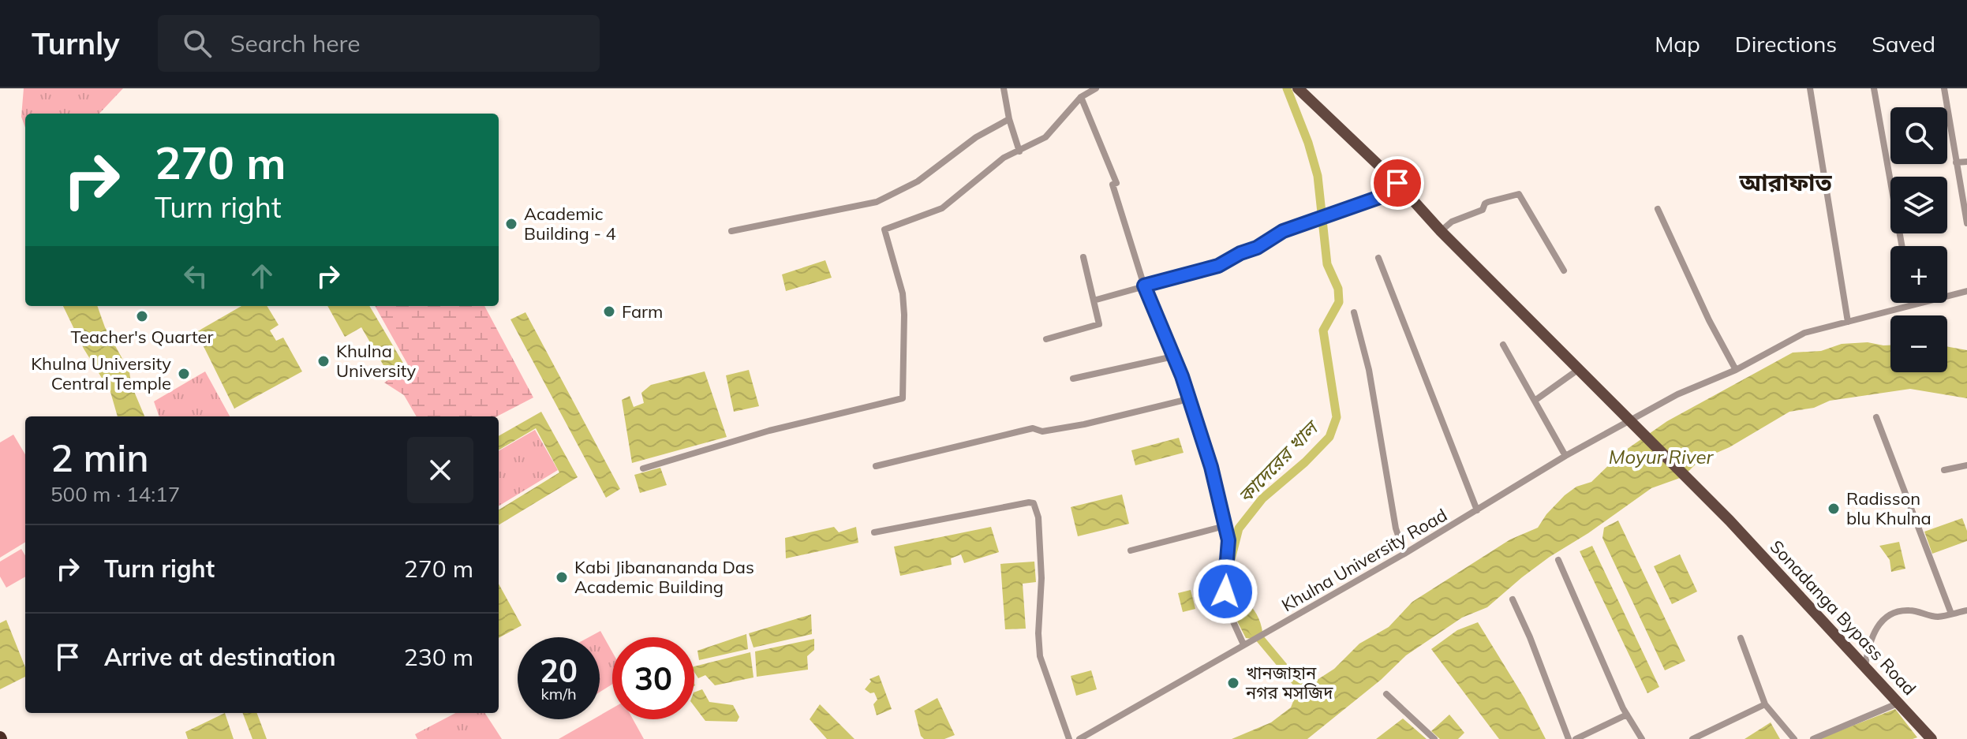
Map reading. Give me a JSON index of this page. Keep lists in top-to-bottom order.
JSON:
{
  "streets": {
    "main road": ["Sonadanga Bypass Road"],
    "street": ["Khulna University Road"]
  },
  "crossings": [
    ["Khulna University Road", "Sonadanga Bypass Road"]
  ],
  "districts": ["আরাফাত"],
  "water": ["Moyur River", "কাদেরের খাল"],
  "places": [
    "Academic Building - 4",
    "Farm",
    "Teacher's Quarter",
    "Khulna University",
    "Khulna University Central Temple",
    "Radisson blu Khulna",
    "Kabi Jibanananda Das Academic Building",
    "খানজাহান নগর মসজিদ"
  ],
  "page": {
    "header": "Turnly",
    "search": "Search here",
    "nav": ["Map", "Directions", "Saved"],
    "map_buttons": ["+", "−"],
    "turn": ["270 m", "Turn right"],
    "heading": ["2 min", "500 m · 14:17"],
    "list": [
      {
        "name": "Turn right",
        "value": "270 m"
      },
      {
        "name": "Arrive at destination",
        "value": "230 m"
      }
    ],
    "speed": "20 km/h",
    "limit": "30"
  }
}
